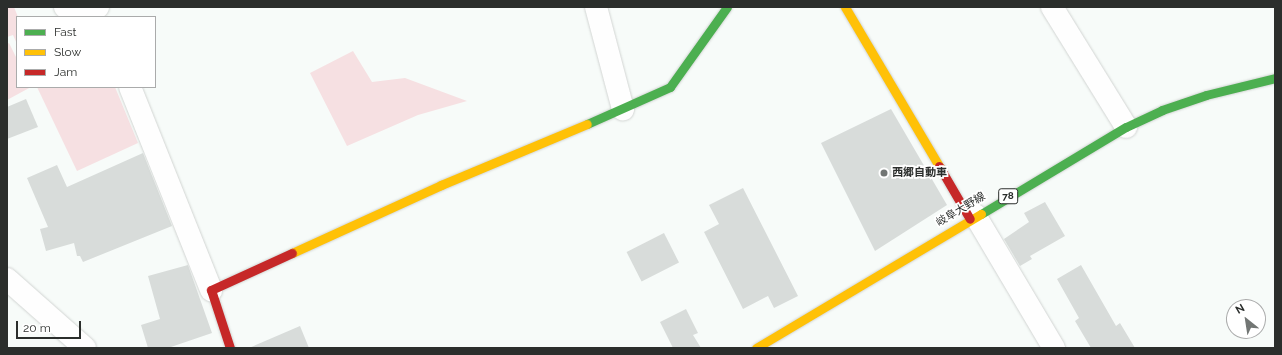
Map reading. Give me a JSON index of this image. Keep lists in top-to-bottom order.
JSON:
{
  "streets": {
    "street": ["78", "岐阜大野線"]
  },
  "places": ["西郷自動車"],
  "legend": ["Fast", "Slow", "Jam"],
  "scale_bar": "20 m",
  "north": "top left"
}
